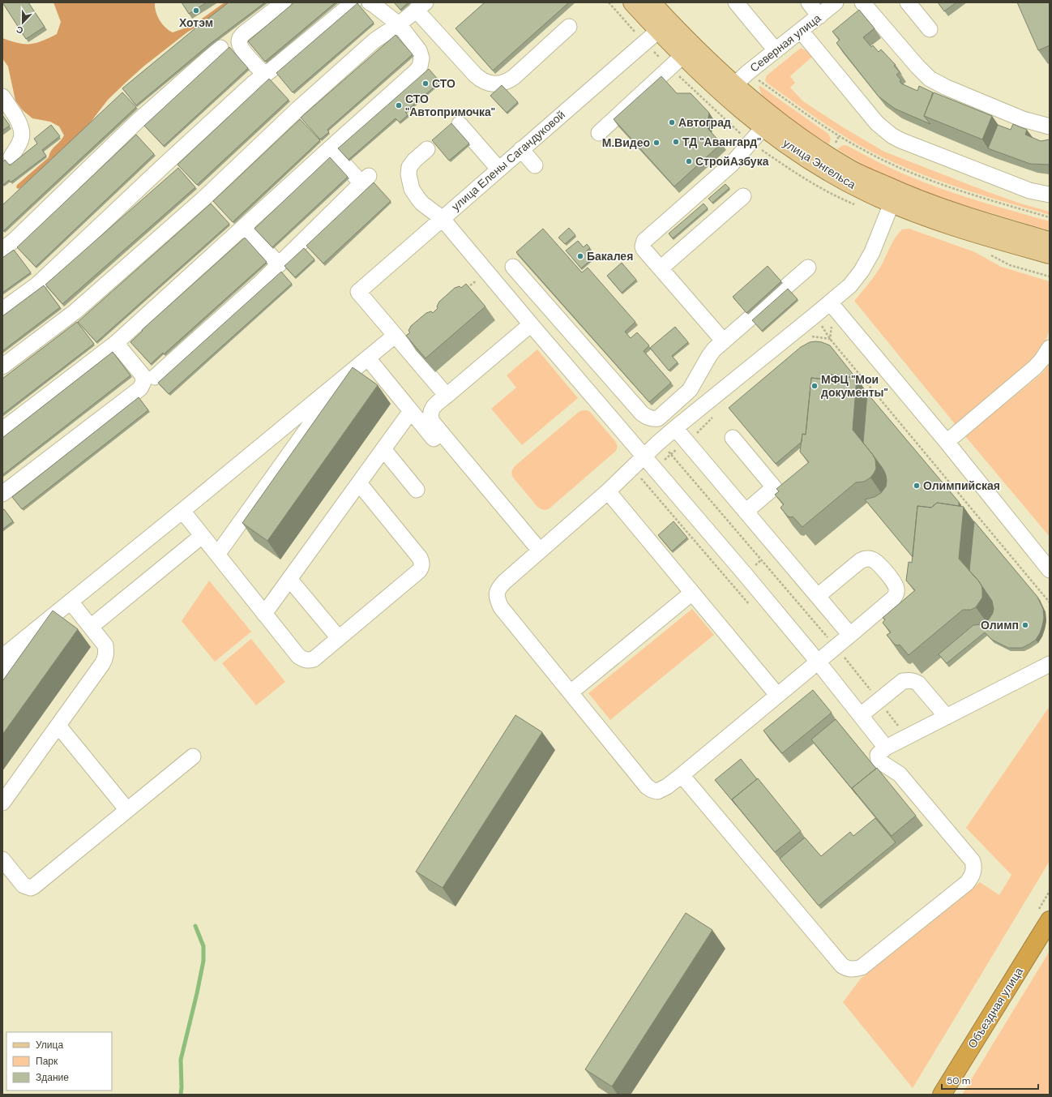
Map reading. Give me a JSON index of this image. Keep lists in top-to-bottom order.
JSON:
{
  "streets": {
    "highway": ["Объездная улица"],
    "main road": ["улица Энгельса"],
    "street": ["Северная улица", "улица Елены Сагандуковой"]
  },
  "crossings": [
    ["Северная улица", "улица Энгельса"],
    ["улица Елены Сагандуковой", "улица Энгельса"]
  ],
  "places": [
    "Хотэм",
    "СТО",
    "СТО \"Автопримочка\"",
    "Автоград",
    "ТД \"Авангард\"",
    "М.Видео",
    "СтройАзбука",
    "Бакалея",
    "МФЦ \"Мои документы\"",
    "Олимпийская",
    "Олимп"
  ],
  "legend": ["Улица", "Парк", "Здание"],
  "scale_bar": "50 m",
  "north": "bottom"
}
